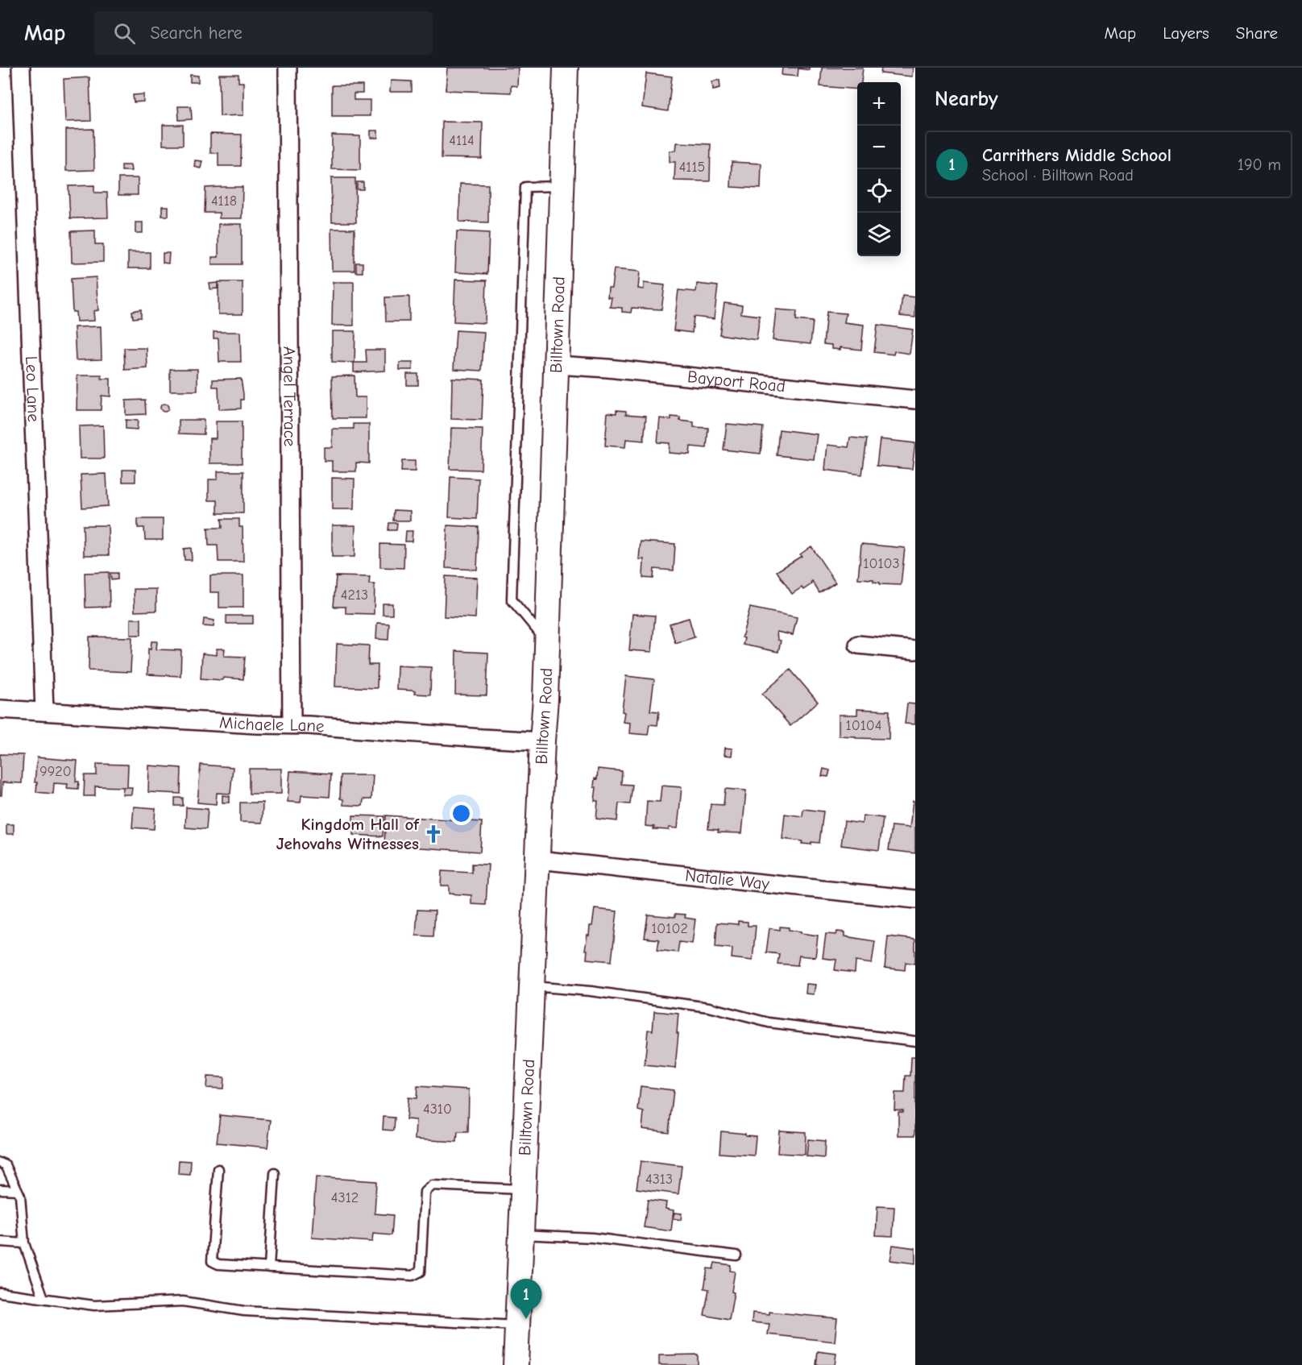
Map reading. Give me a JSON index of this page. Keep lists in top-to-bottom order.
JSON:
{
  "streets": {
    "main road": ["Billtown Road"],
    "street": [
      "Bayport Road",
      "Leo Lane",
      "Angel Terrace",
      "Michaele Lane",
      "Natalie Way"
    ]
  },
  "crossings": [
    ["Billtown Road", "Bayport Road"],
    ["Billtown Road", "Michaele Lane"],
    ["Billtown Road", "Natalie Way"],
    ["Leo Lane", "Michaele Lane"],
    ["Angel Terrace", "Michaele Lane"]
  ],
  "places": {
    "church": ["Kingdom Hall of Jehovahs Witnesses"]
  },
  "house_numbers": [
    "4114",
    "4115",
    "4118",
    "10103",
    "4213",
    "10104",
    "9920",
    "10102",
    "4310",
    "4313",
    "4312"
  ],
  "page": {
    "header": "Map",
    "search": "Search here",
    "nav": ["Map", "Layers", "Share"],
    "heading": "Nearby",
    "map_buttons": ["+", "−"],
    "list": [
      {
        "mark": "1",
        "name": "Carrithers Middle School",
        "note": "School · Billtown Road",
        "value": "190 m"
      }
    ],
    "pins": "1"
  }
}
